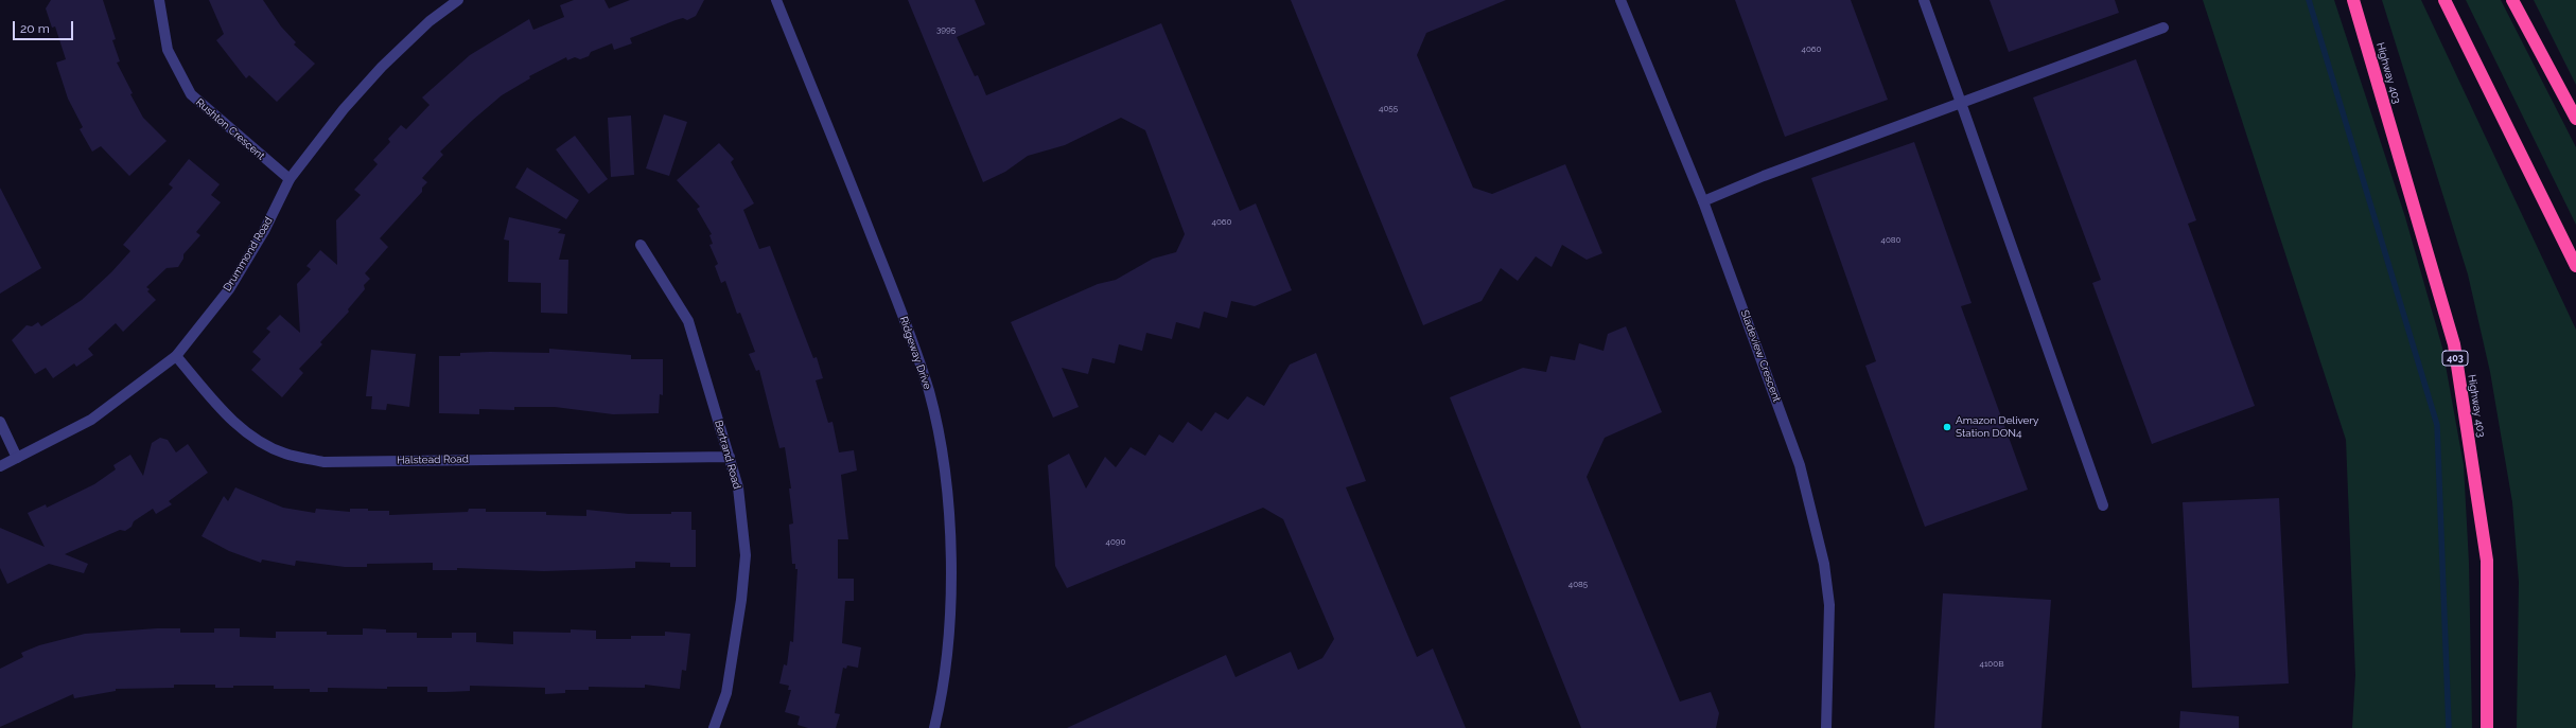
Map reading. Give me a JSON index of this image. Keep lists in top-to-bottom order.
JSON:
{
  "streets": {
    "highway": ["Highway 403", "403"],
    "street": [
      "Rushton Crescent",
      "Drummond Road",
      "Ridgeway Drive",
      "Sladeview Crescent",
      "Bertrand Road",
      "Halstead Road"
    ]
  },
  "crossings": [
    ["Rushton Crescent", "Drummond Road"],
    ["Drummond Road", "Halstead Road"],
    ["Bertrand Road", "Halstead Road"]
  ],
  "places": ["Amazon Delivery Station DON4"],
  "house_numbers": [
    "3995",
    "4060",
    "4055",
    "4060",
    "4080",
    "4090",
    "4085",
    "4100B"
  ],
  "scale_bar": "20 m"
}
